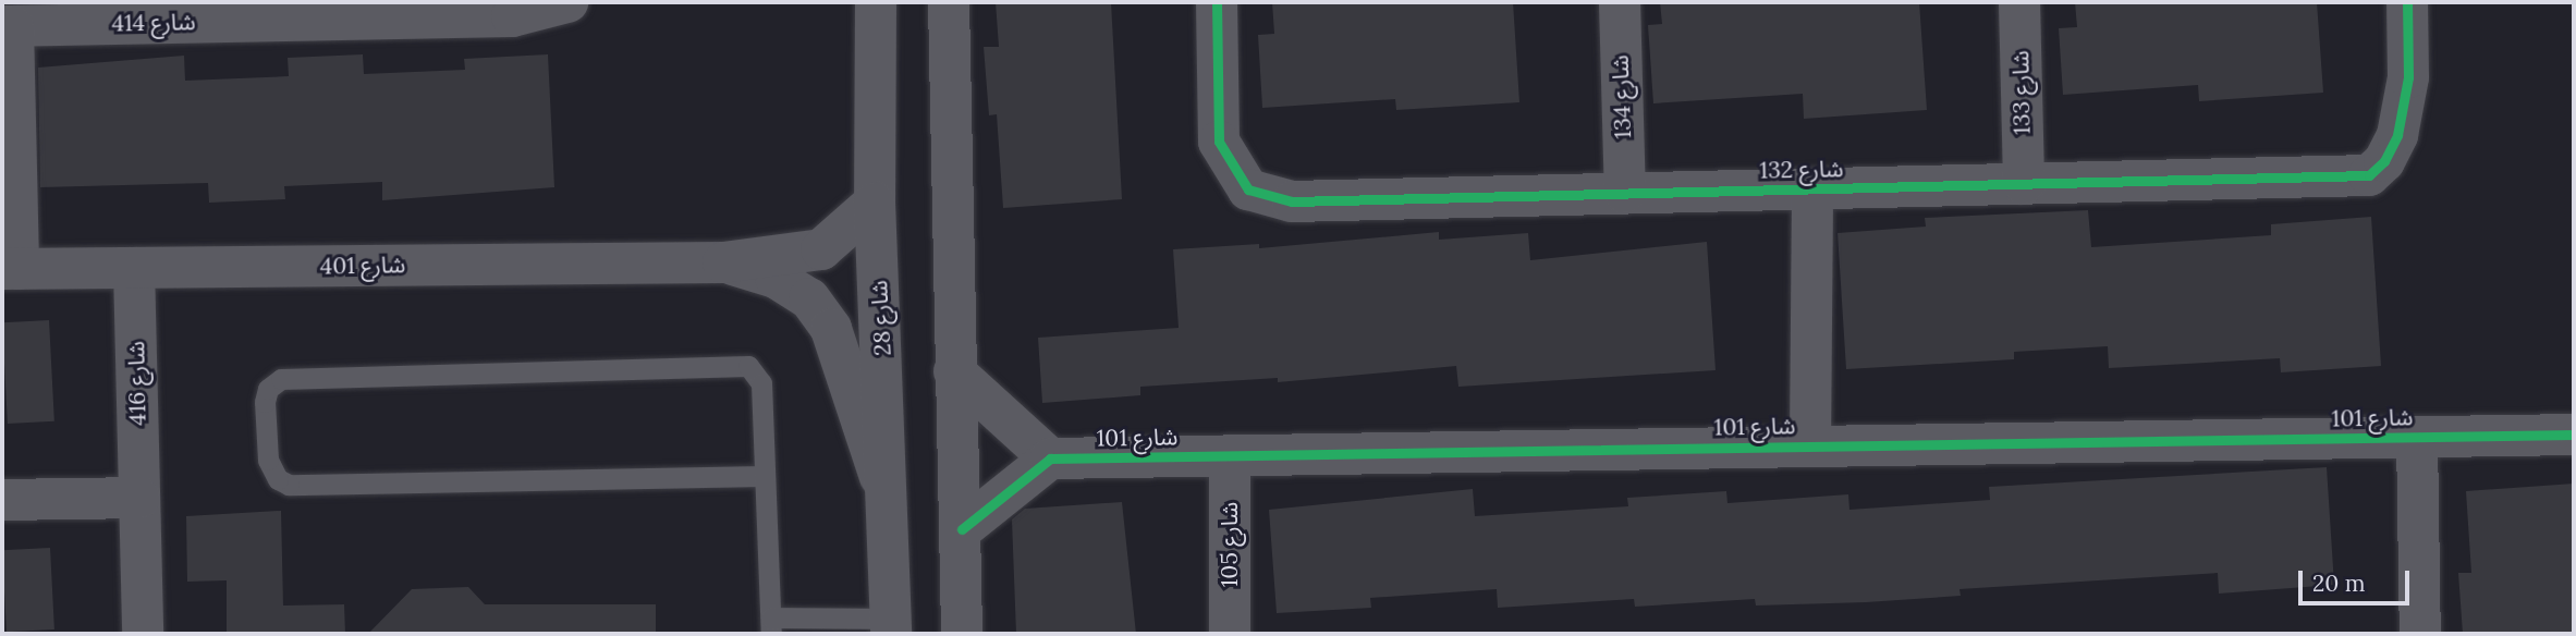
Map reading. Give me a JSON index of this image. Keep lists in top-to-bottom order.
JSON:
{
  "streets": {
    "street": [
      "شارع 414",
      "شارع 133",
      "شارع 134",
      "شارع 132",
      "شارع 401",
      "شارع 28",
      "شارع 416",
      "شارع 101",
      "شارع 105"
    ]
  },
  "crossings": [
    ["شارع 414", "شارع 401"],
    ["شارع 133", "شارع 132"],
    ["شارع 134", "شارع 132"],
    ["شارع 132", "شارع 101"],
    ["شارع 401", "شارع 28"],
    ["شارع 401", "شارع 416"],
    ["شارع 101", "شارع 105"]
  ],
  "scale_bar": "20 m"
}
